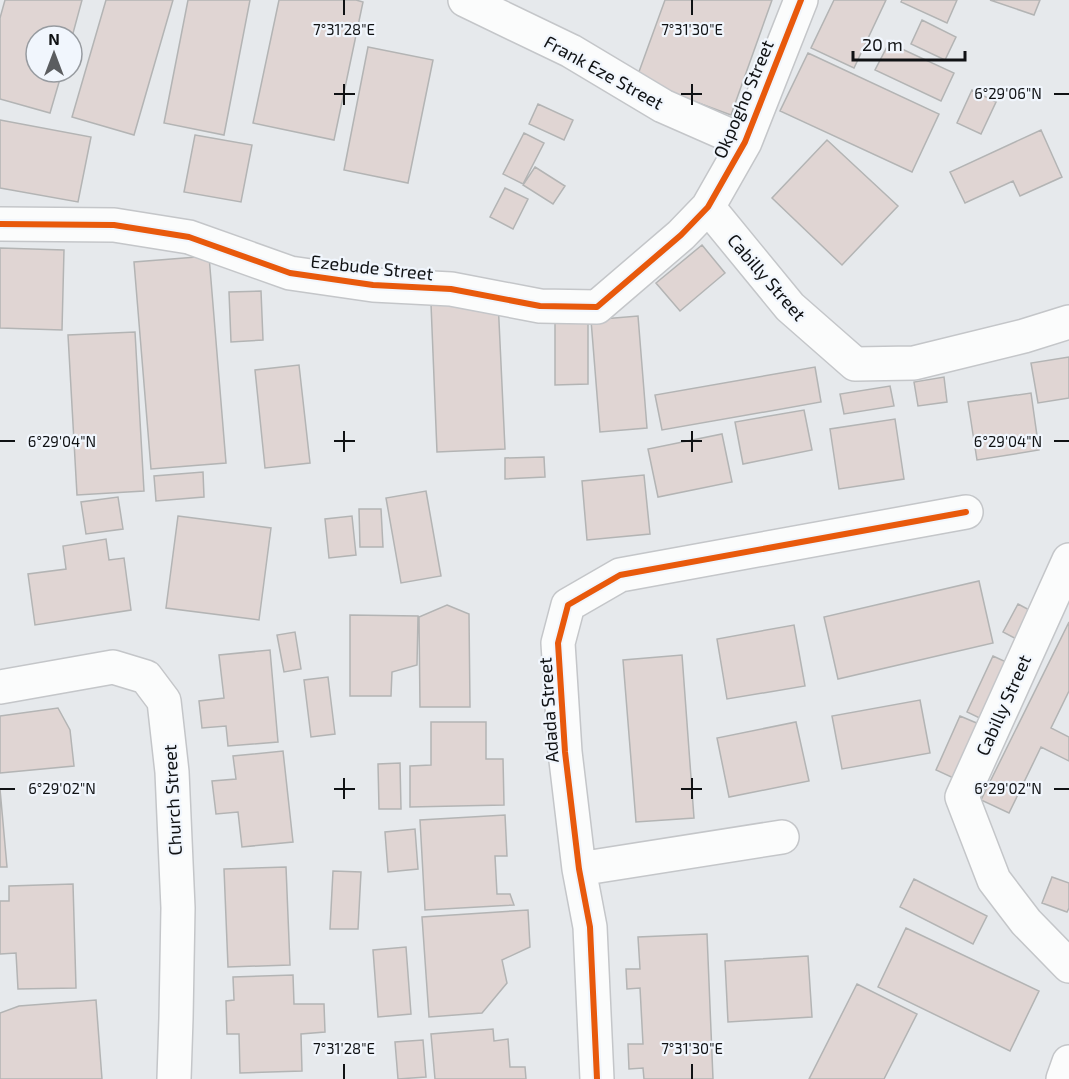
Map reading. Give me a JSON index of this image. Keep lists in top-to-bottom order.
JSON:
{
  "streets": {
    "street": [
      "Frank Eze Street",
      "Okpogho Street",
      "Ezebude Street",
      "Cabilly Street",
      "Adada Street",
      "Church Street"
    ]
  },
  "crossings": [
    ["Frank Eze Street", "Okpogho Street"],
    ["Okpogho Street", "Ezebude Street"],
    ["Okpogho Street", "Cabilly Street"],
    ["Ezebude Street", "Cabilly Street"]
  ],
  "scale_bar": "20 m",
  "north": "top",
  "coordinates": [
    "7°31'28\"E",
    "7°31'30\"E",
    "6°29'06\"N",
    "6°29'04\"N",
    "6°29'02\"N"
  ]
}
